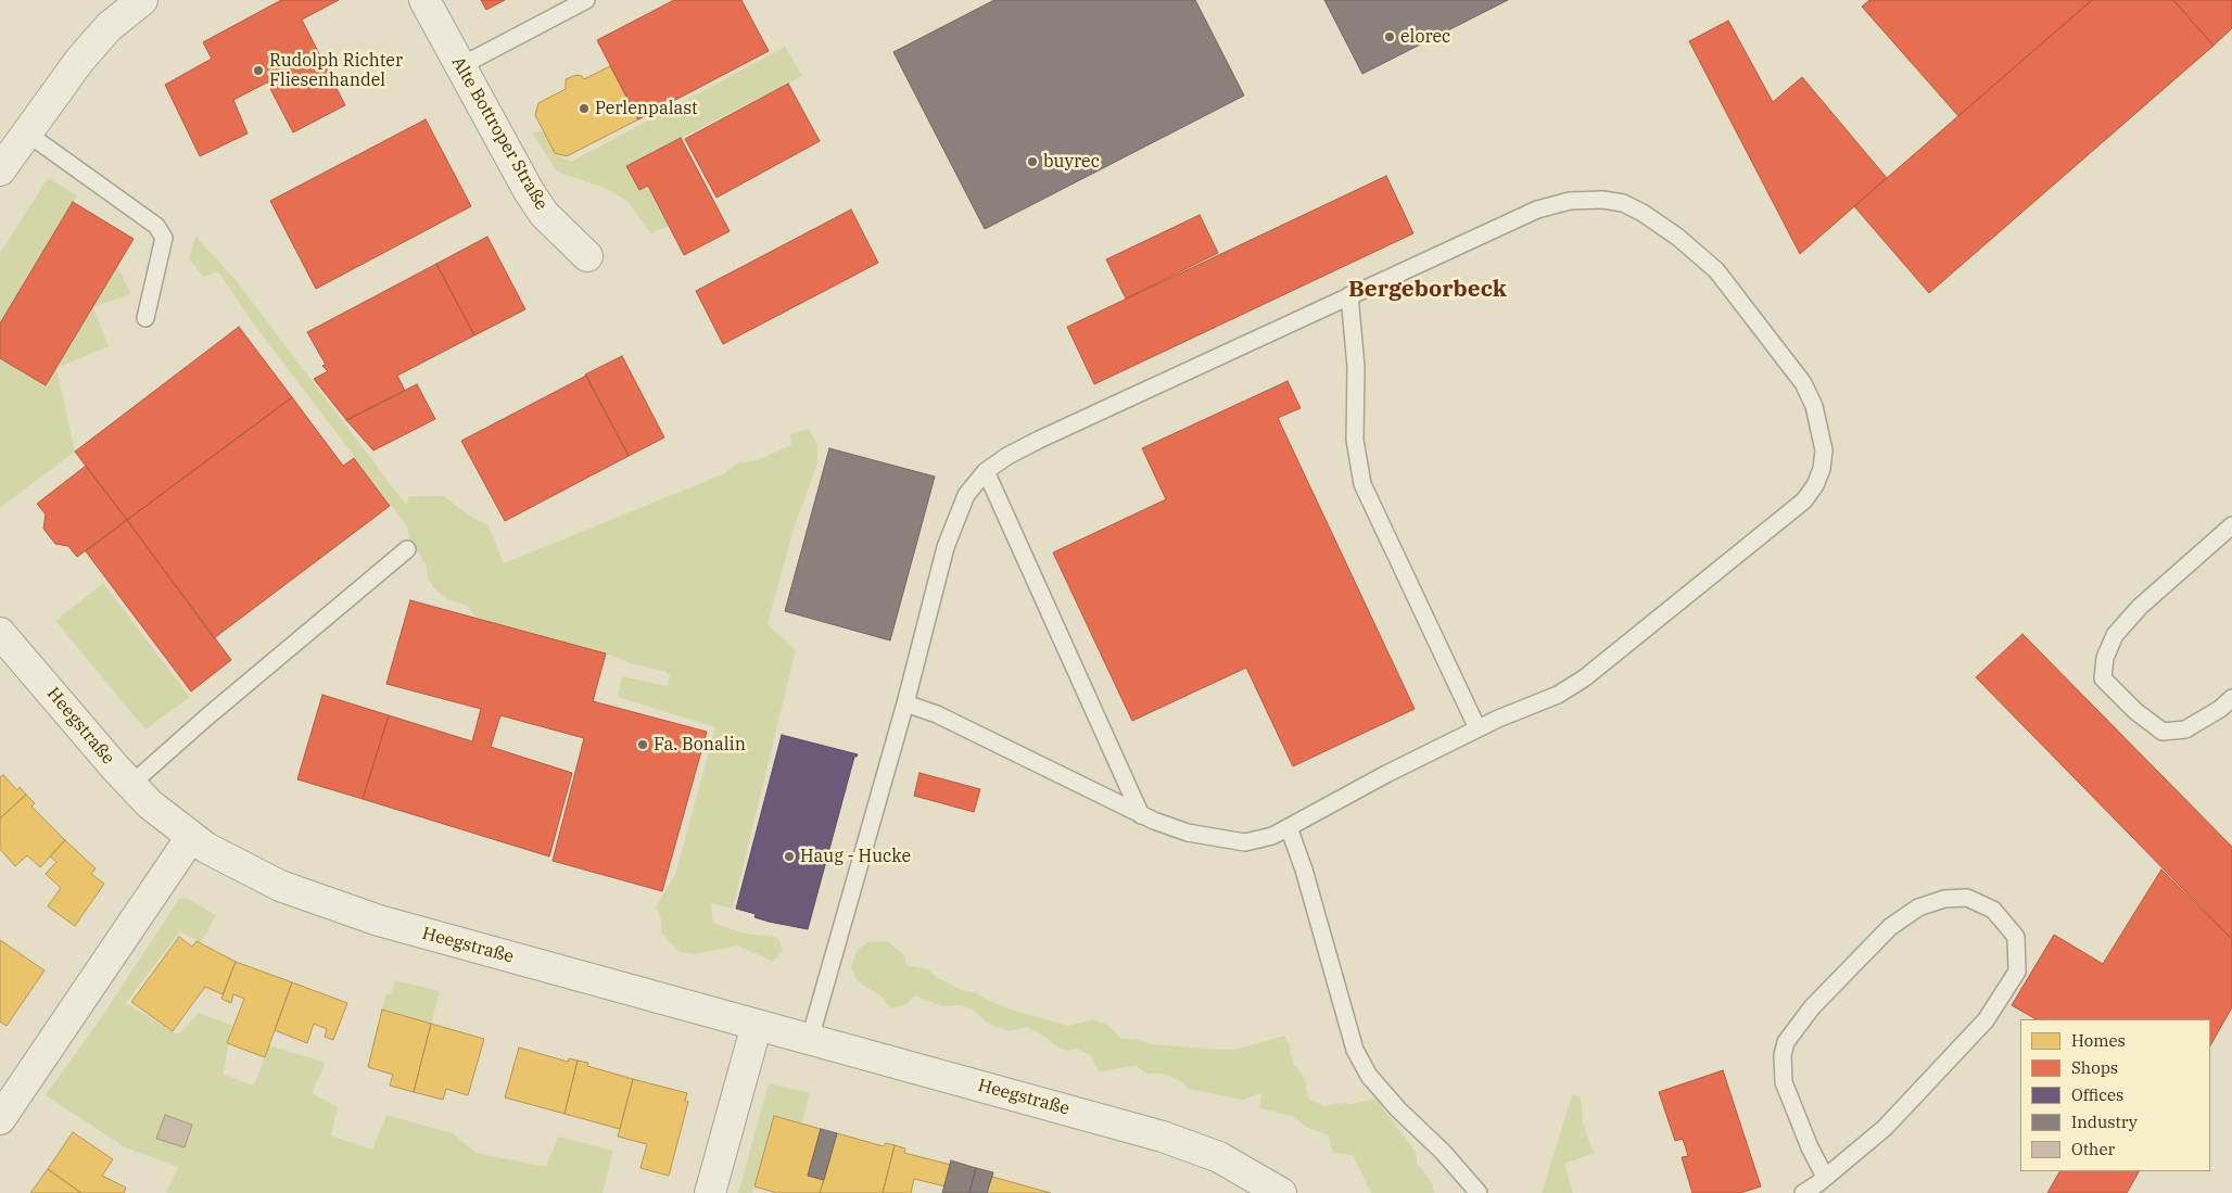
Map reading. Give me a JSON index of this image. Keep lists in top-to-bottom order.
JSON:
{
  "streets": {
    "street": ["Alte Bottroper Straße", "Heegstraße"]
  },
  "districts": ["Bergeborbeck"],
  "places": [
    "elorec",
    "Rudolph Richter Fliesenhandel",
    "Perlenpalast",
    "buyrec",
    "Fa. Bonalin",
    "Haug - Hucke"
  ],
  "legend": [
    "Homes",
    "Shops",
    "Offices",
    "Industry",
    "Other"
  ]
}
